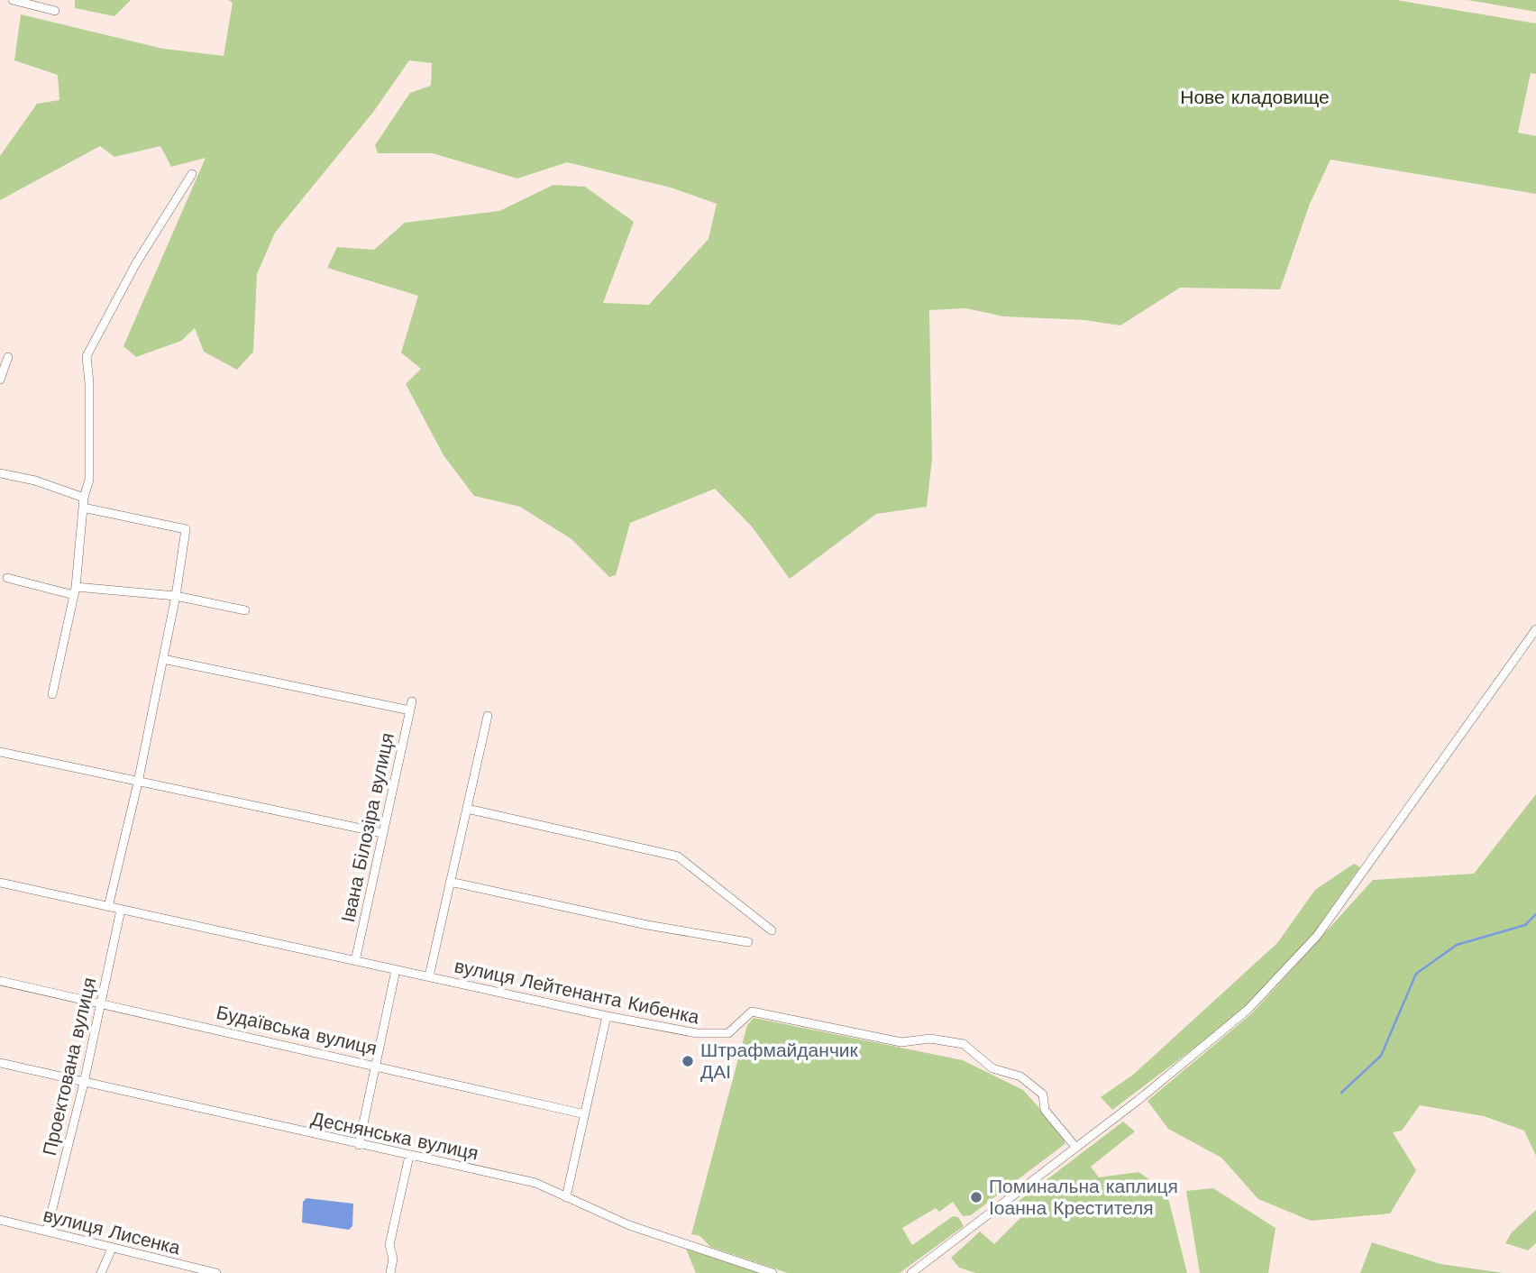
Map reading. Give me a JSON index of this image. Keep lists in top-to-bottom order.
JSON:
{
  "streets": {
    "street": [
      "Івана Білозіра вулиця",
      "вулиця Лейтенанта Кибенка",
      "Будаївська вулиця",
      "Проектована вулиця",
      "Деснянська вулиця",
      "вулиця Лисенка"
    ]
  },
  "crossings": [
    ["Будаївська вулиця", "Проектована вулиця"],
    ["Проектована вулиця", "Деснянська вулиця"],
    ["Проектована вулиця", "вулиця Лисенка"]
  ],
  "parks": ["Нове кладовище"],
  "places": ["Штрафмайданчик ДАІ", "Поминальна каплиця Іоанна Крестителя"]
}
